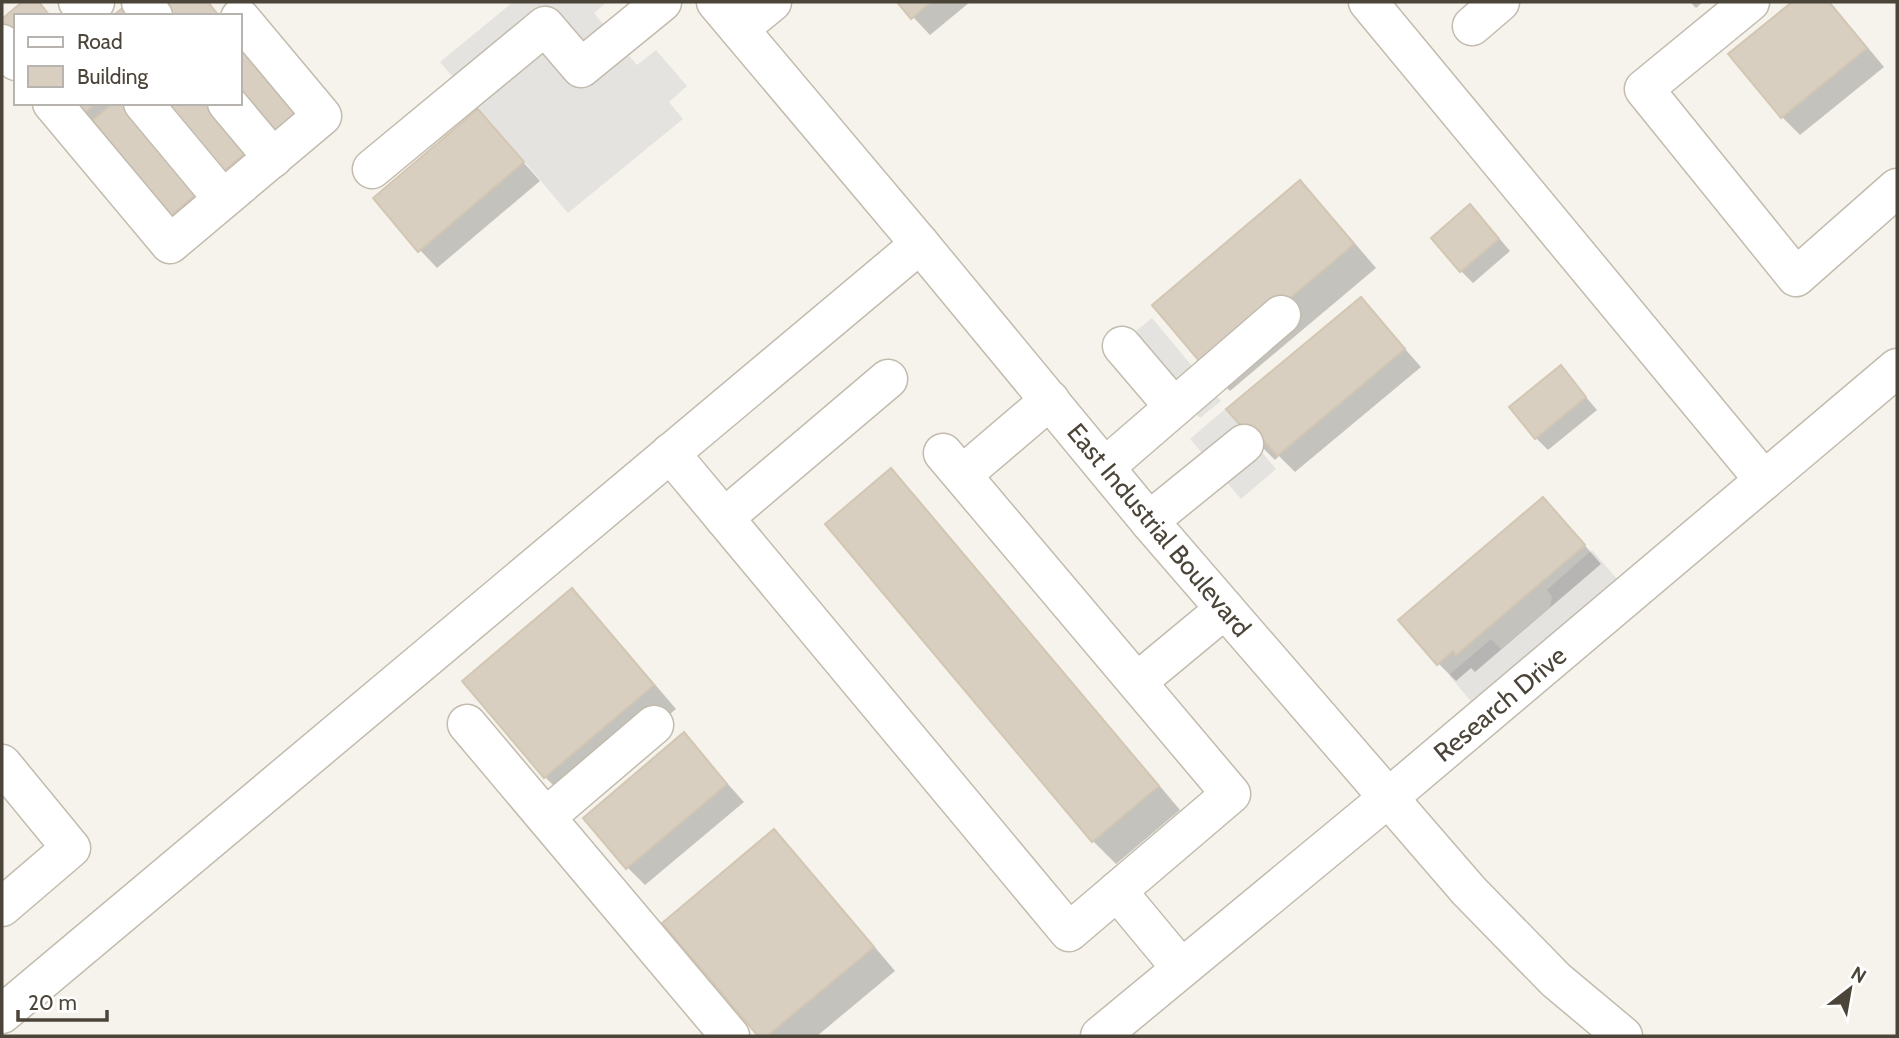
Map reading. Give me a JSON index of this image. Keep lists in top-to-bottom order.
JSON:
{
  "streets": {
    "street": ["East Industrial Boulevard", "Research Drive"]
  },
  "crossings": [
    ["East Industrial Boulevard", "Research Drive"]
  ],
  "legend": ["Road", "Building"],
  "scale_bar": "20 m",
  "north": "top right"
}
